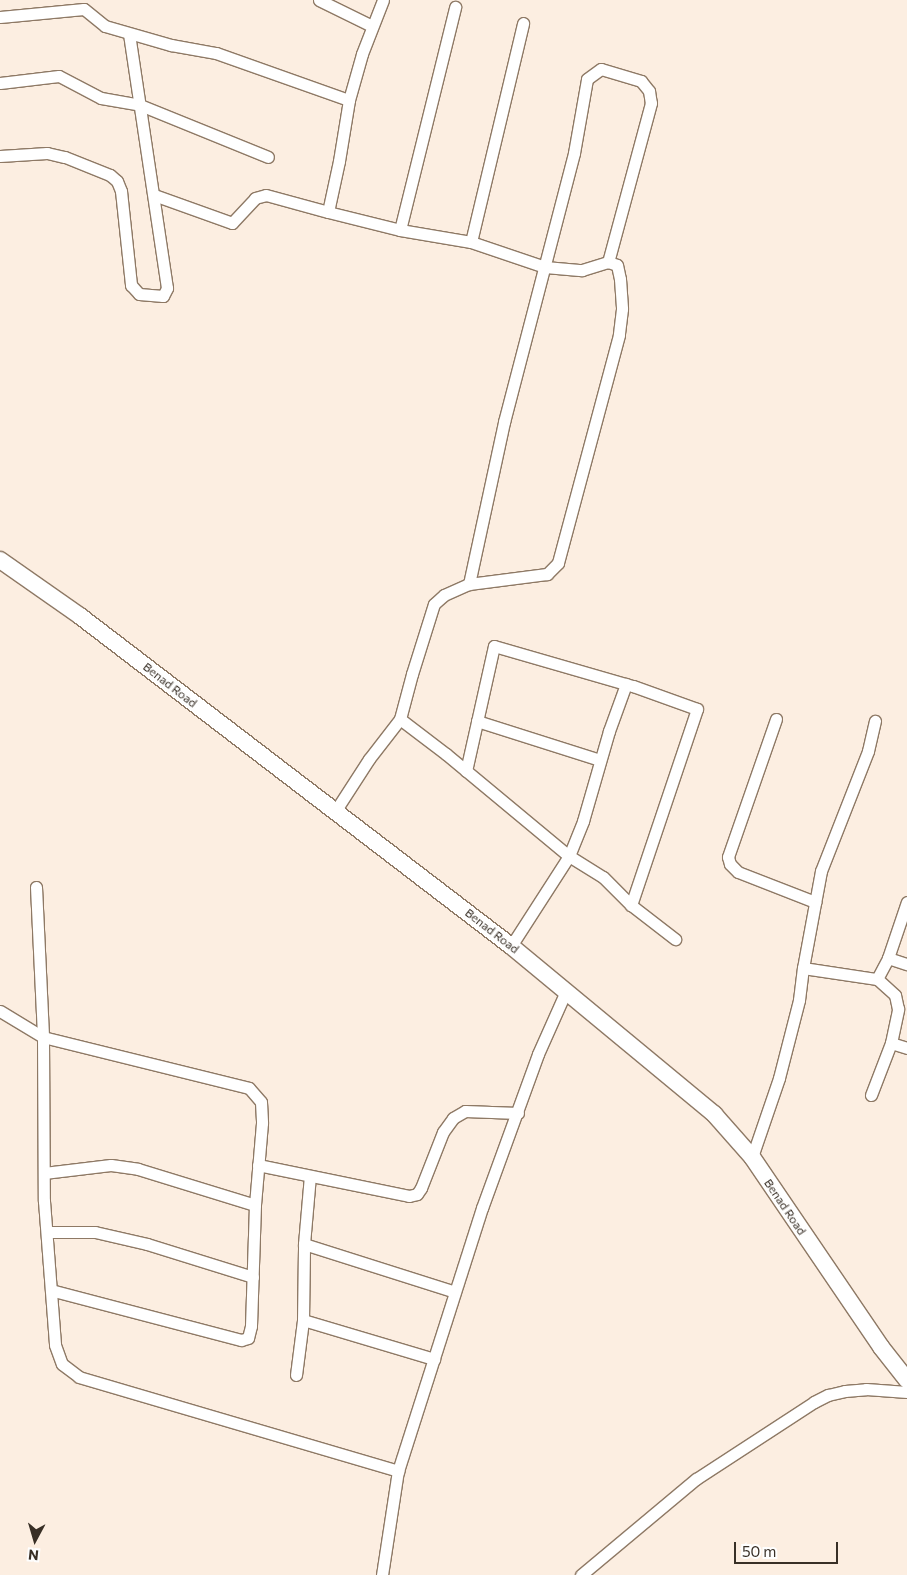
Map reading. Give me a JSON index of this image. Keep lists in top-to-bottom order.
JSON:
{
  "streets": {
    "main road": ["Benad Road"]
  },
  "scale_bar": "50 m",
  "north": "bottom"
}
